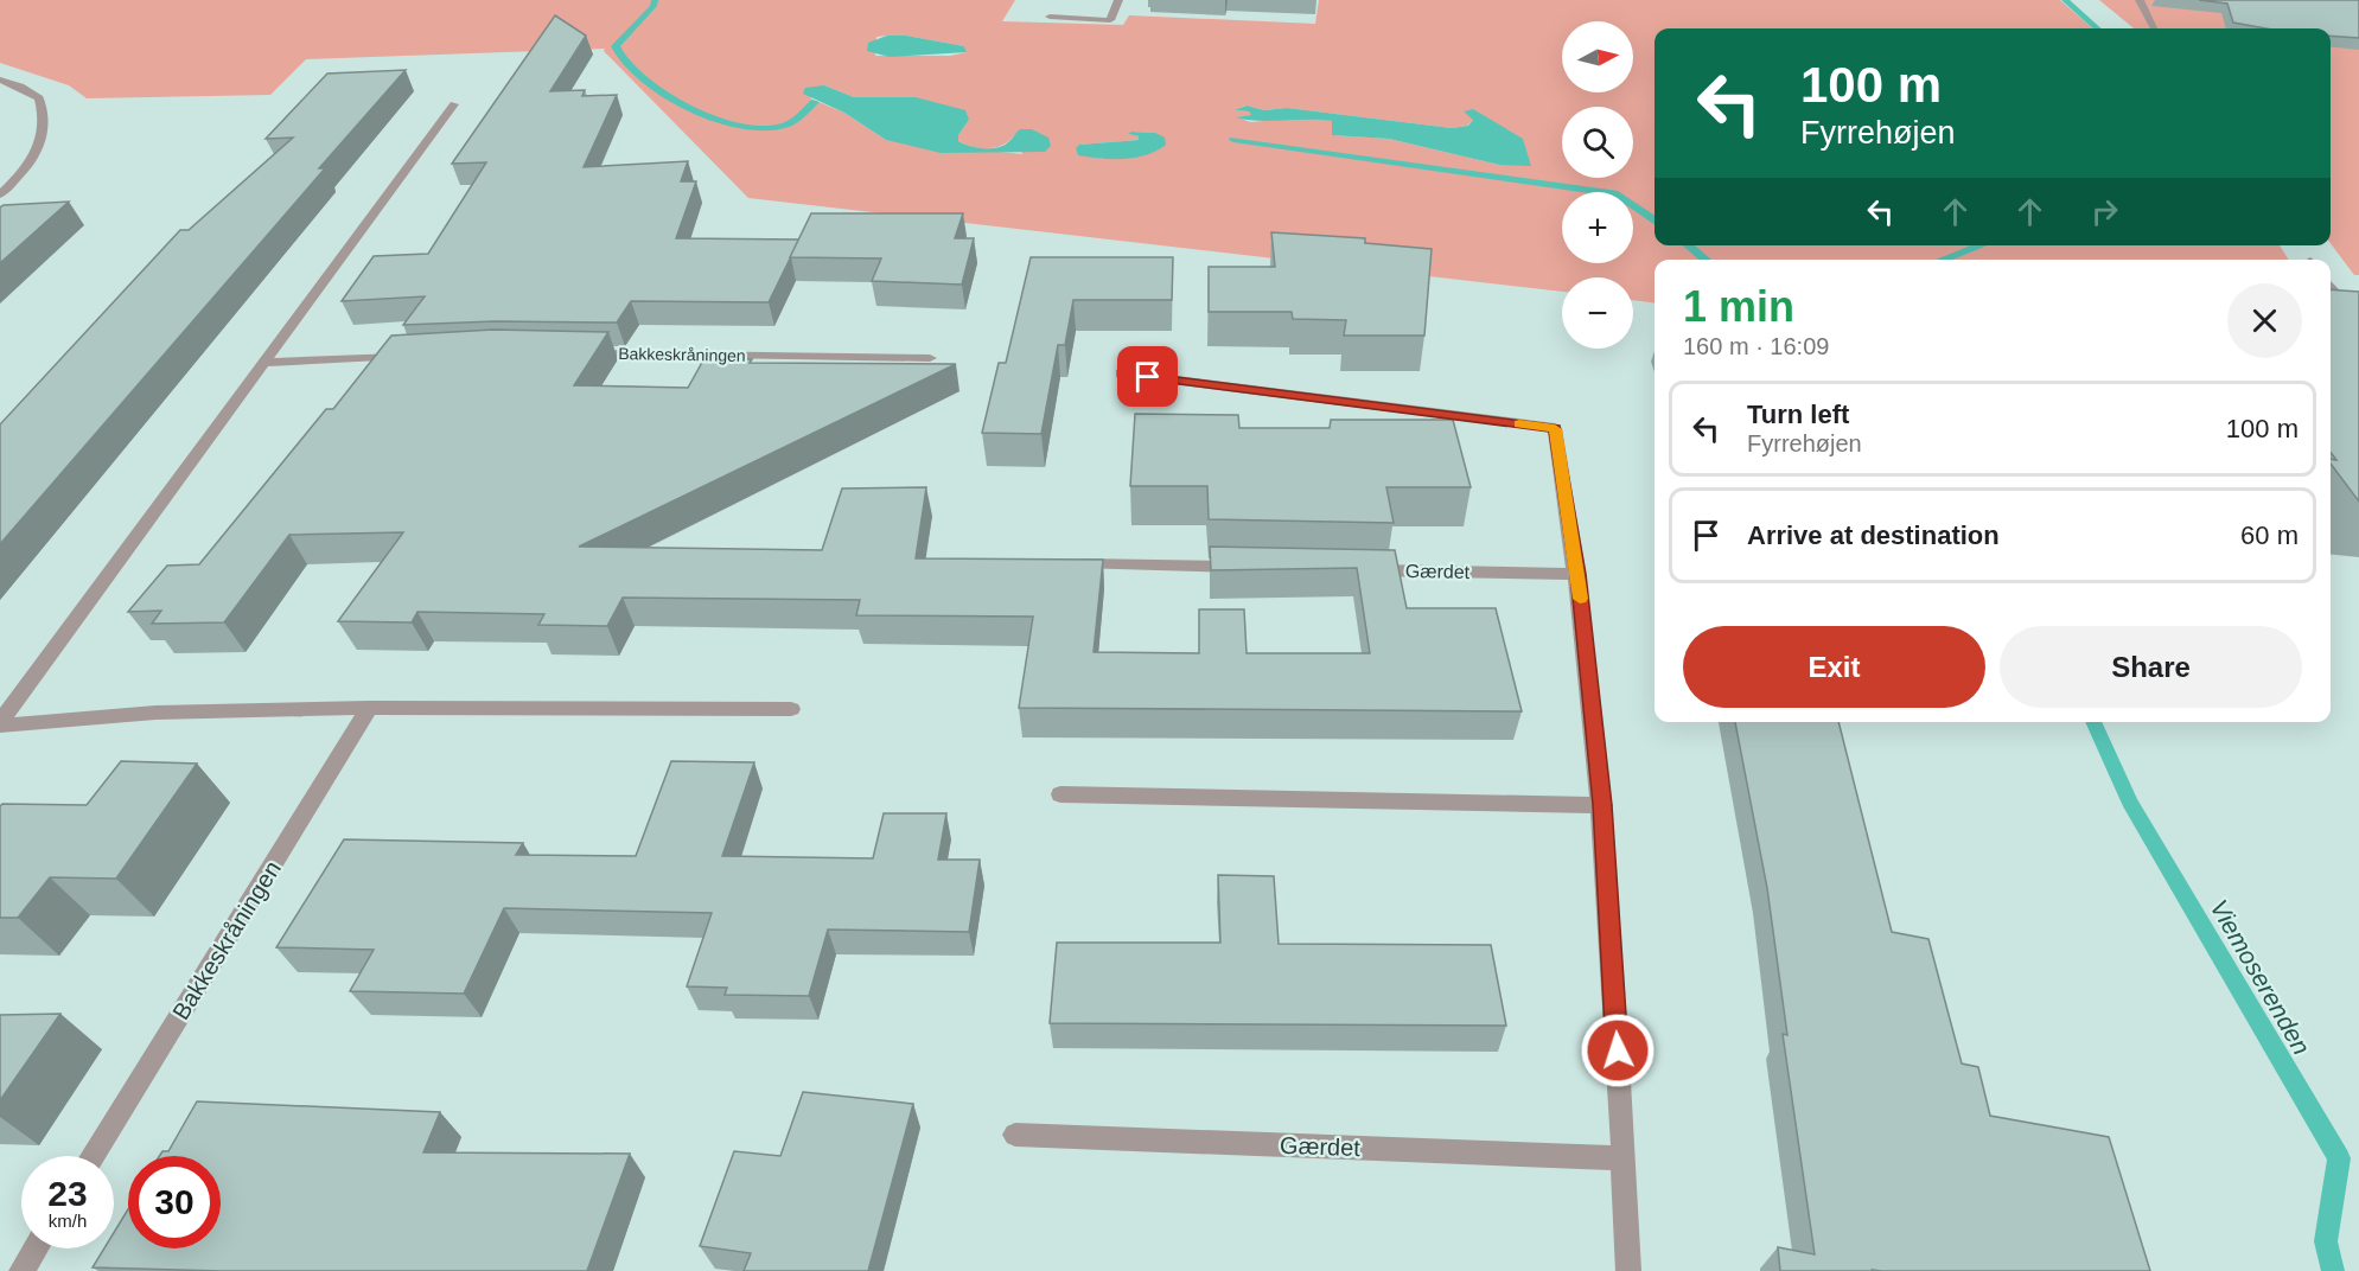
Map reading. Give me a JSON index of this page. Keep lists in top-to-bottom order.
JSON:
{
  "streets": {
    "street": ["Bakkeskråningen", "Gærdet"]
  },
  "water": ["Viemoserenden"],
  "north": "right",
  "page": {
    "map_buttons": ["+", "−"],
    "turn": ["100 m", "Fyrrehøjen"],
    "heading": ["1 min", "160 m · 16:09"],
    "list": [
      {
        "name": "Turn left",
        "note": "Fyrrehøjen",
        "value": "100 m"
      },
      {
        "name": "Arrive at destination",
        "value": "60 m"
      }
    ],
    "buttons": ["Exit", "Share"],
    "speed": "23 km/h",
    "limit": "30"
  }
}
